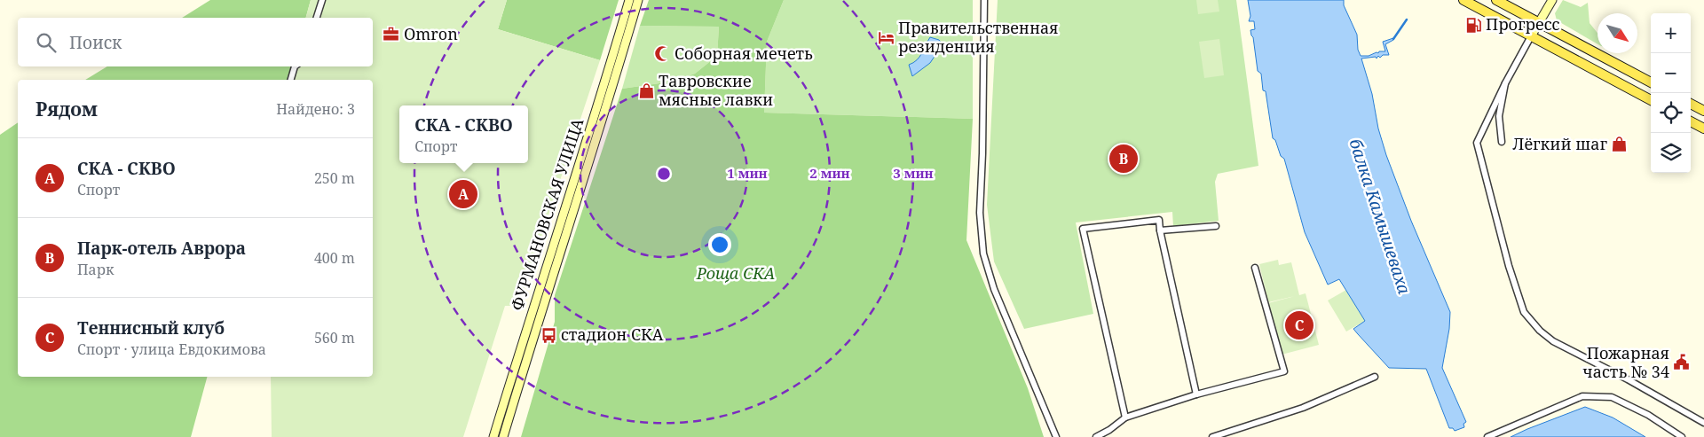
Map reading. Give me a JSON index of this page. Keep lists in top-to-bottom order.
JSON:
{
  "streets": {
    "main road": ["ФУРМАНОВСКАЯ УЛИЦА"]
  },
  "water": ["балка Камышеваха"],
  "parks": ["Роща СКА"],
  "places": {
    "fuel station": ["Прогресс"],
    "office": ["Omron"],
    "hotel": ["Правительственная резиденция"],
    "mosque": ["Соборная мечеть"],
    "shop": ["Тавровские мясные лавки", "Лёгкий шаг"],
    "bus stop": ["стадион СКА"],
    "public building": ["Пожарная часть № 34"]
  },
  "north": "bottom right",
  "page": {
    "map_buttons": ["+", "−"],
    "search": "Поиск",
    "heading": ["Рядом", "Найдено: 3"],
    "popup": ["СКА - СКВО", "Спорт"],
    "list": [
      {
        "mark": "A",
        "name": "СКА - СКВО",
        "note": "Спорт",
        "value": "250 m"
      },
      {
        "mark": "B",
        "name": "Парк-отель Аврора",
        "note": "Парк",
        "value": "400 m"
      },
      {
        "mark": "C",
        "name": "Теннисный клуб",
        "note": "Спорт · улица Евдокимова",
        "value": "560 m"
      }
    ],
    "pins": ["B", "A", "C"]
  },
  "rings": ["1 мин", "2 мин", "3 мин"]
}
